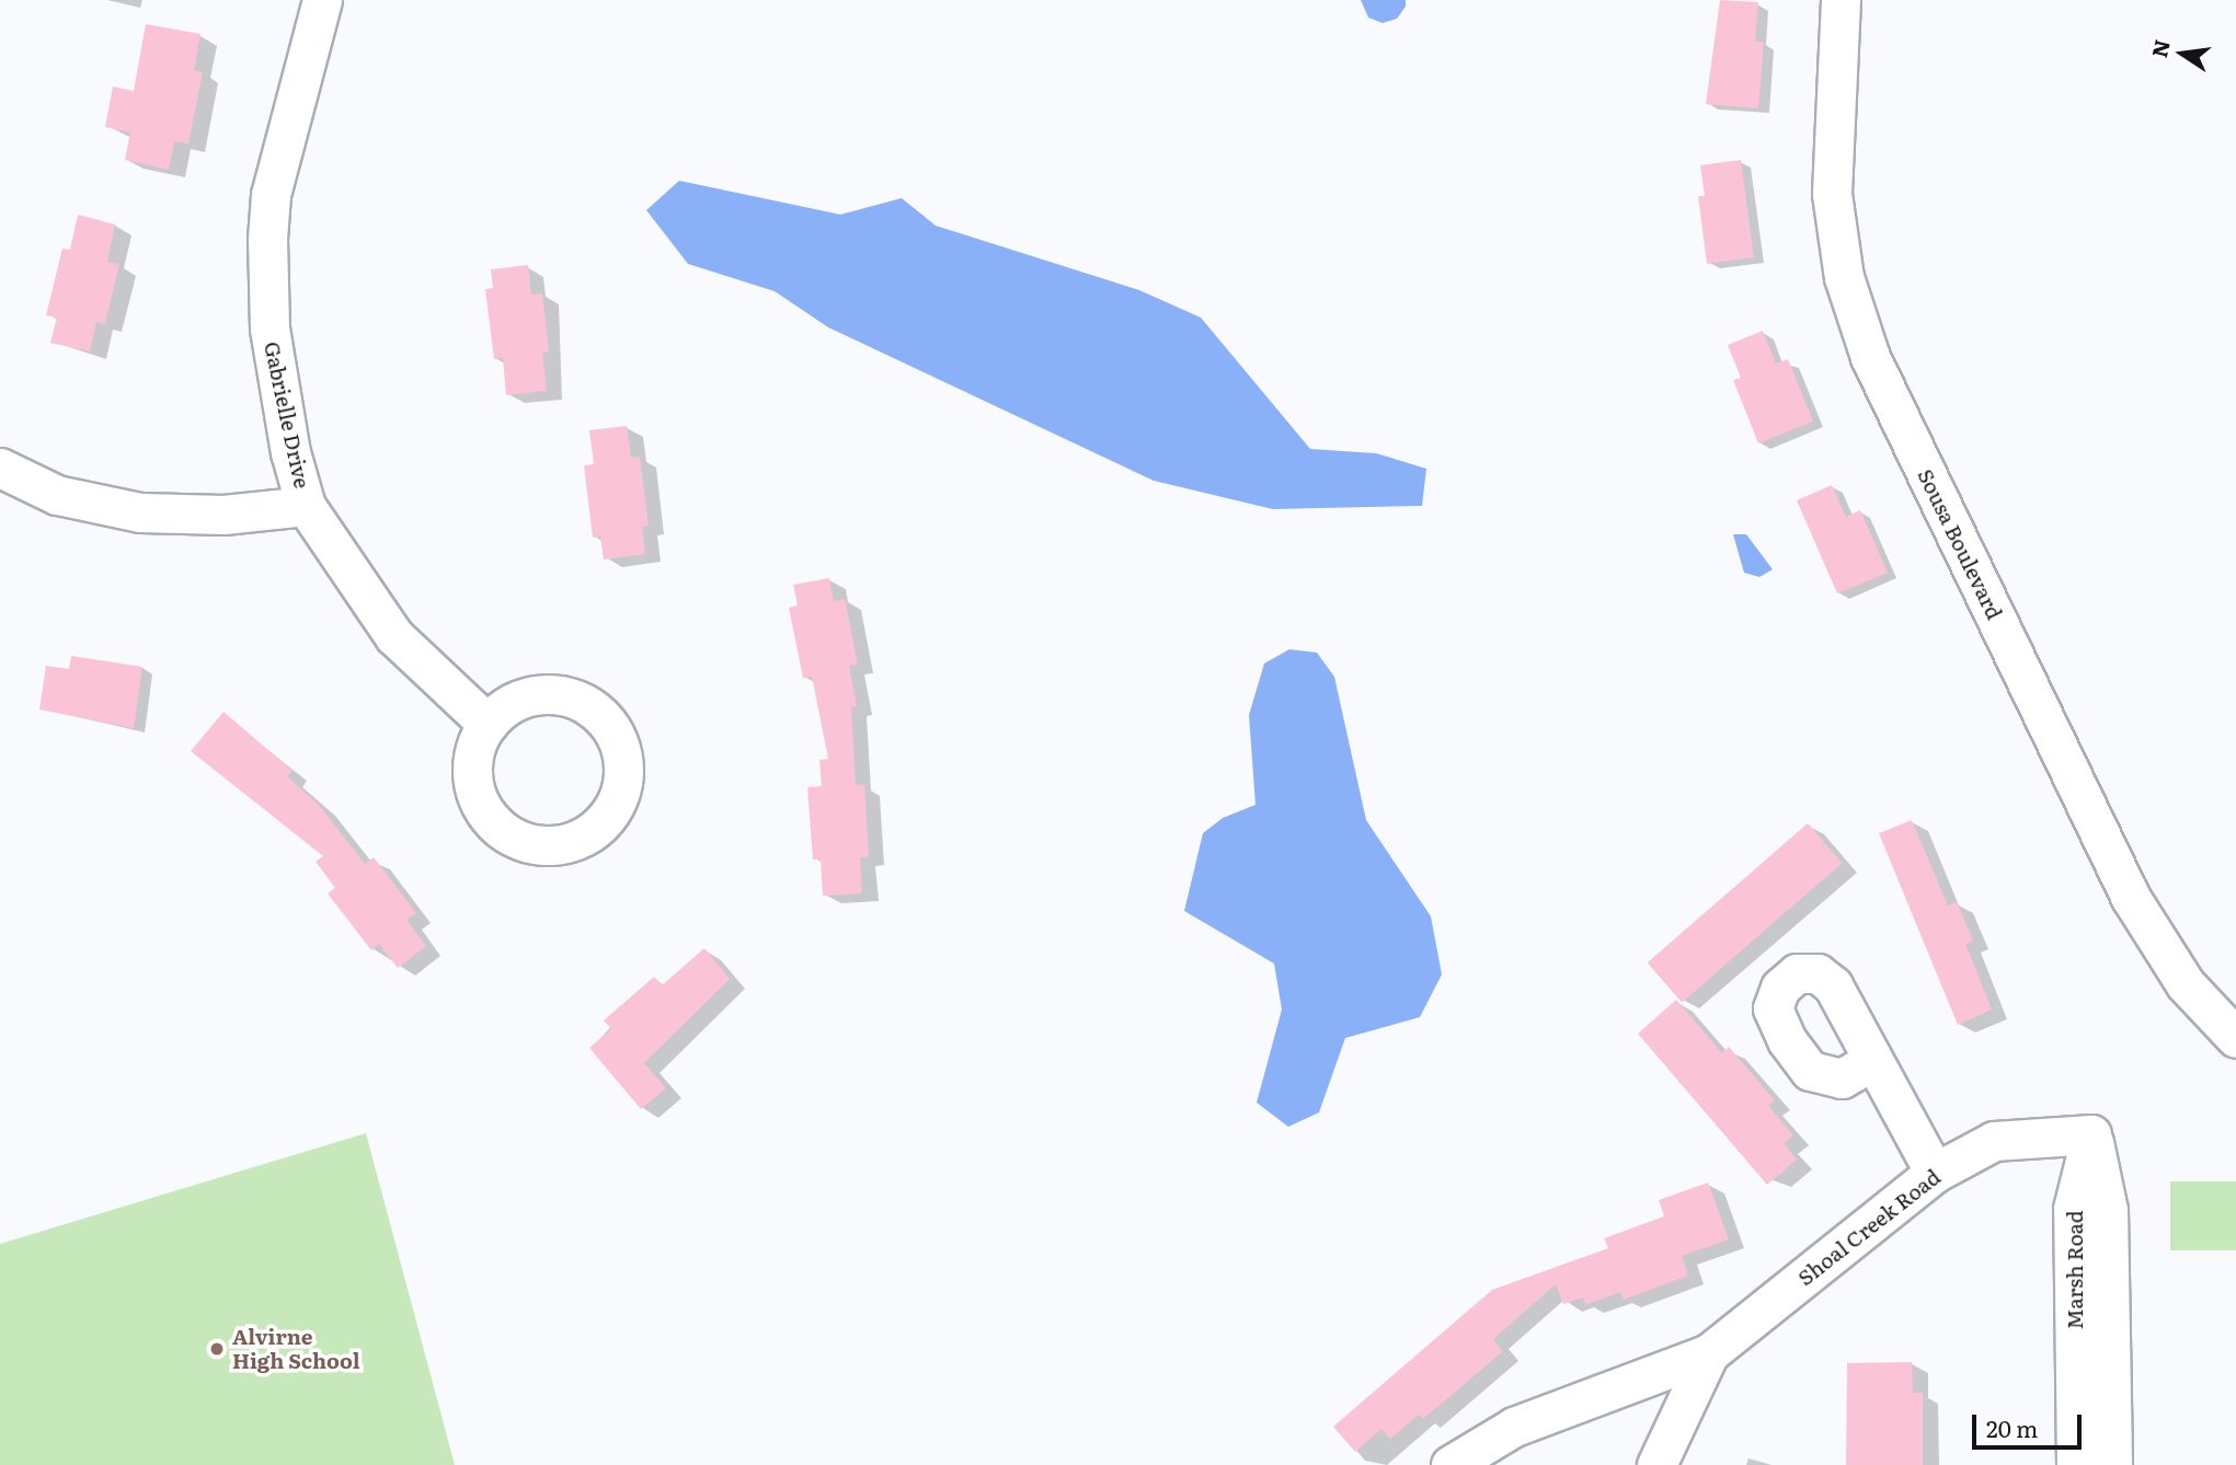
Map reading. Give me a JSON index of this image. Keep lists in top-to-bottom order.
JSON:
{
  "streets": {
    "street": [
      "Gabrielle Drive",
      "Sousa Boulevard",
      "Shoal Creek Road",
      "Marsh Road"
    ]
  },
  "crossings": [
    ["Shoal Creek Road", "Marsh Road"]
  ],
  "places": ["Alvirne High School"],
  "scale_bar": "20 m",
  "north": "left"
}
